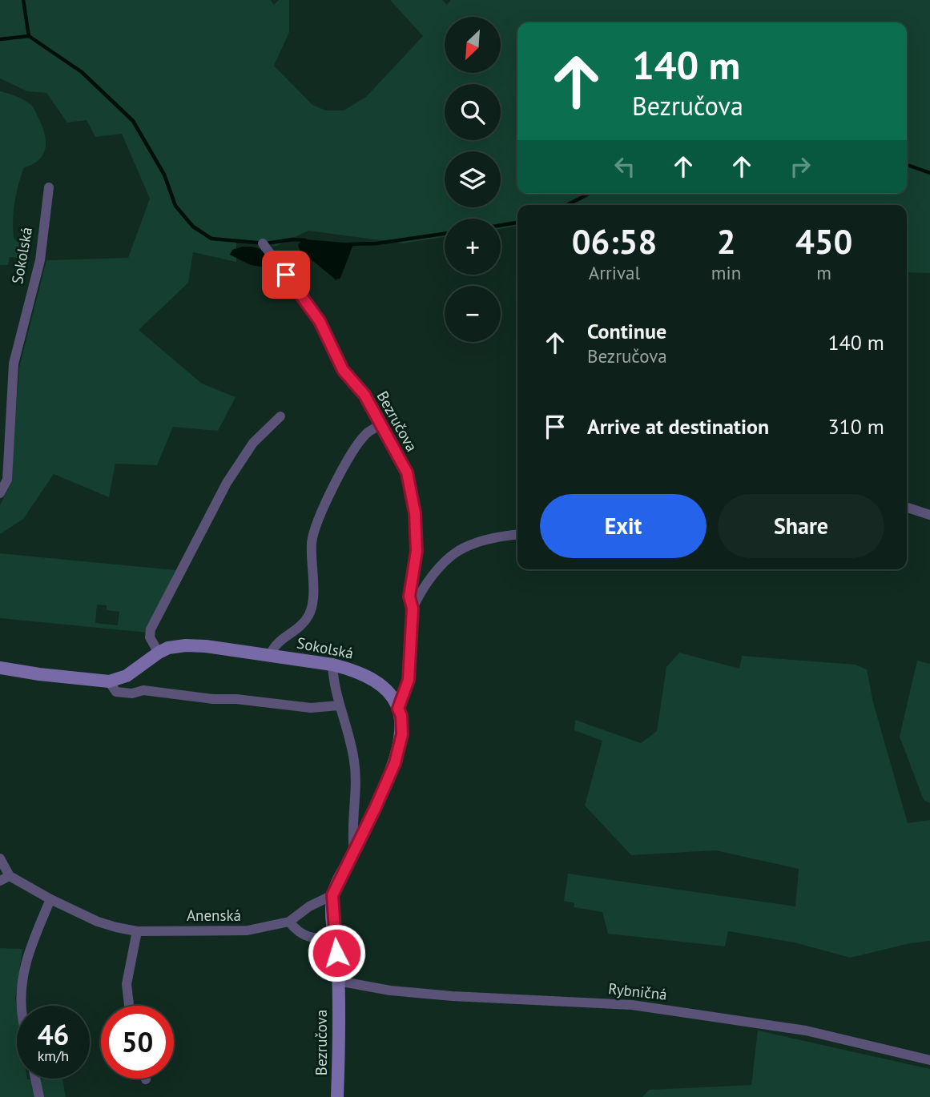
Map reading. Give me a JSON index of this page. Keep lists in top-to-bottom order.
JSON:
{
  "streets": {
    "main road": ["Sokolská", "Bezručova"],
    "street": ["Anenská", "Rybničná"]
  },
  "crossings": [
    ["Sokolská", "Bezručova"],
    ["Bezručova", "Anenská"],
    ["Bezručova", "Rybničná"]
  ],
  "north": "bottom left",
  "page": {
    "map_buttons": ["+", "−"],
    "turn": ["140 m", "Bezručova"],
    "eta": [
      "06:58",
      "Arrival",
      "2",
      "min",
      "450",
      "m"
    ],
    "list": [
      {
        "name": "Continue",
        "note": "Bezručova",
        "value": "140 m"
      },
      {
        "name": "Arrive at destination",
        "value": "310 m"
      }
    ],
    "buttons": ["Exit", "Share"],
    "speed": "46 km/h",
    "limit": "50"
  }
}
